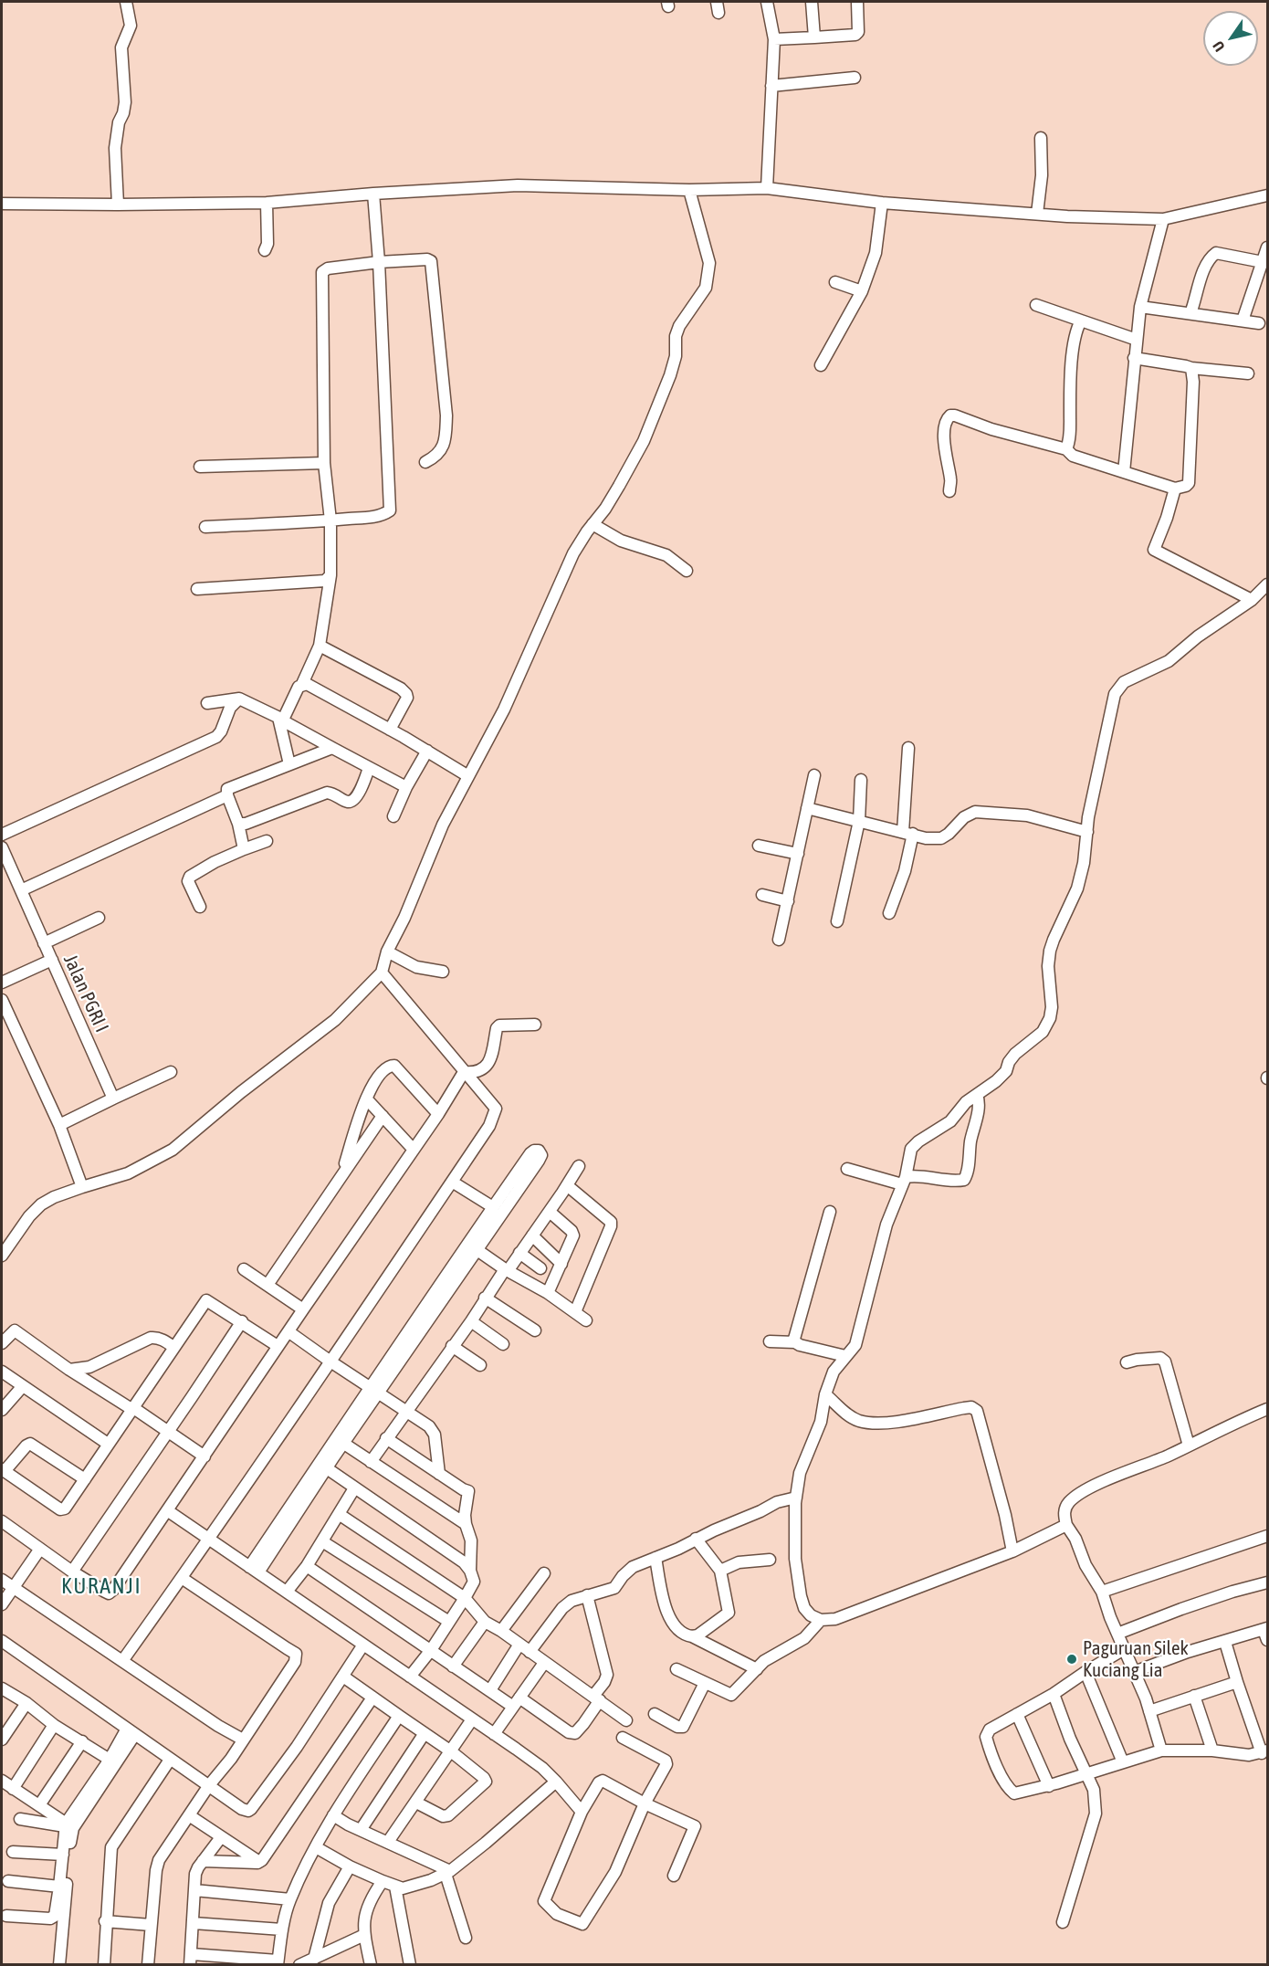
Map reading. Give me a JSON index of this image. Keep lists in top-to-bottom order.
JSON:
{
  "streets": {
    "street": ["Jalan PGRI I"]
  },
  "districts": ["KURANJI"],
  "places": ["Paguruan Silek Kuciang Lia"],
  "north": "bottom left"
}
